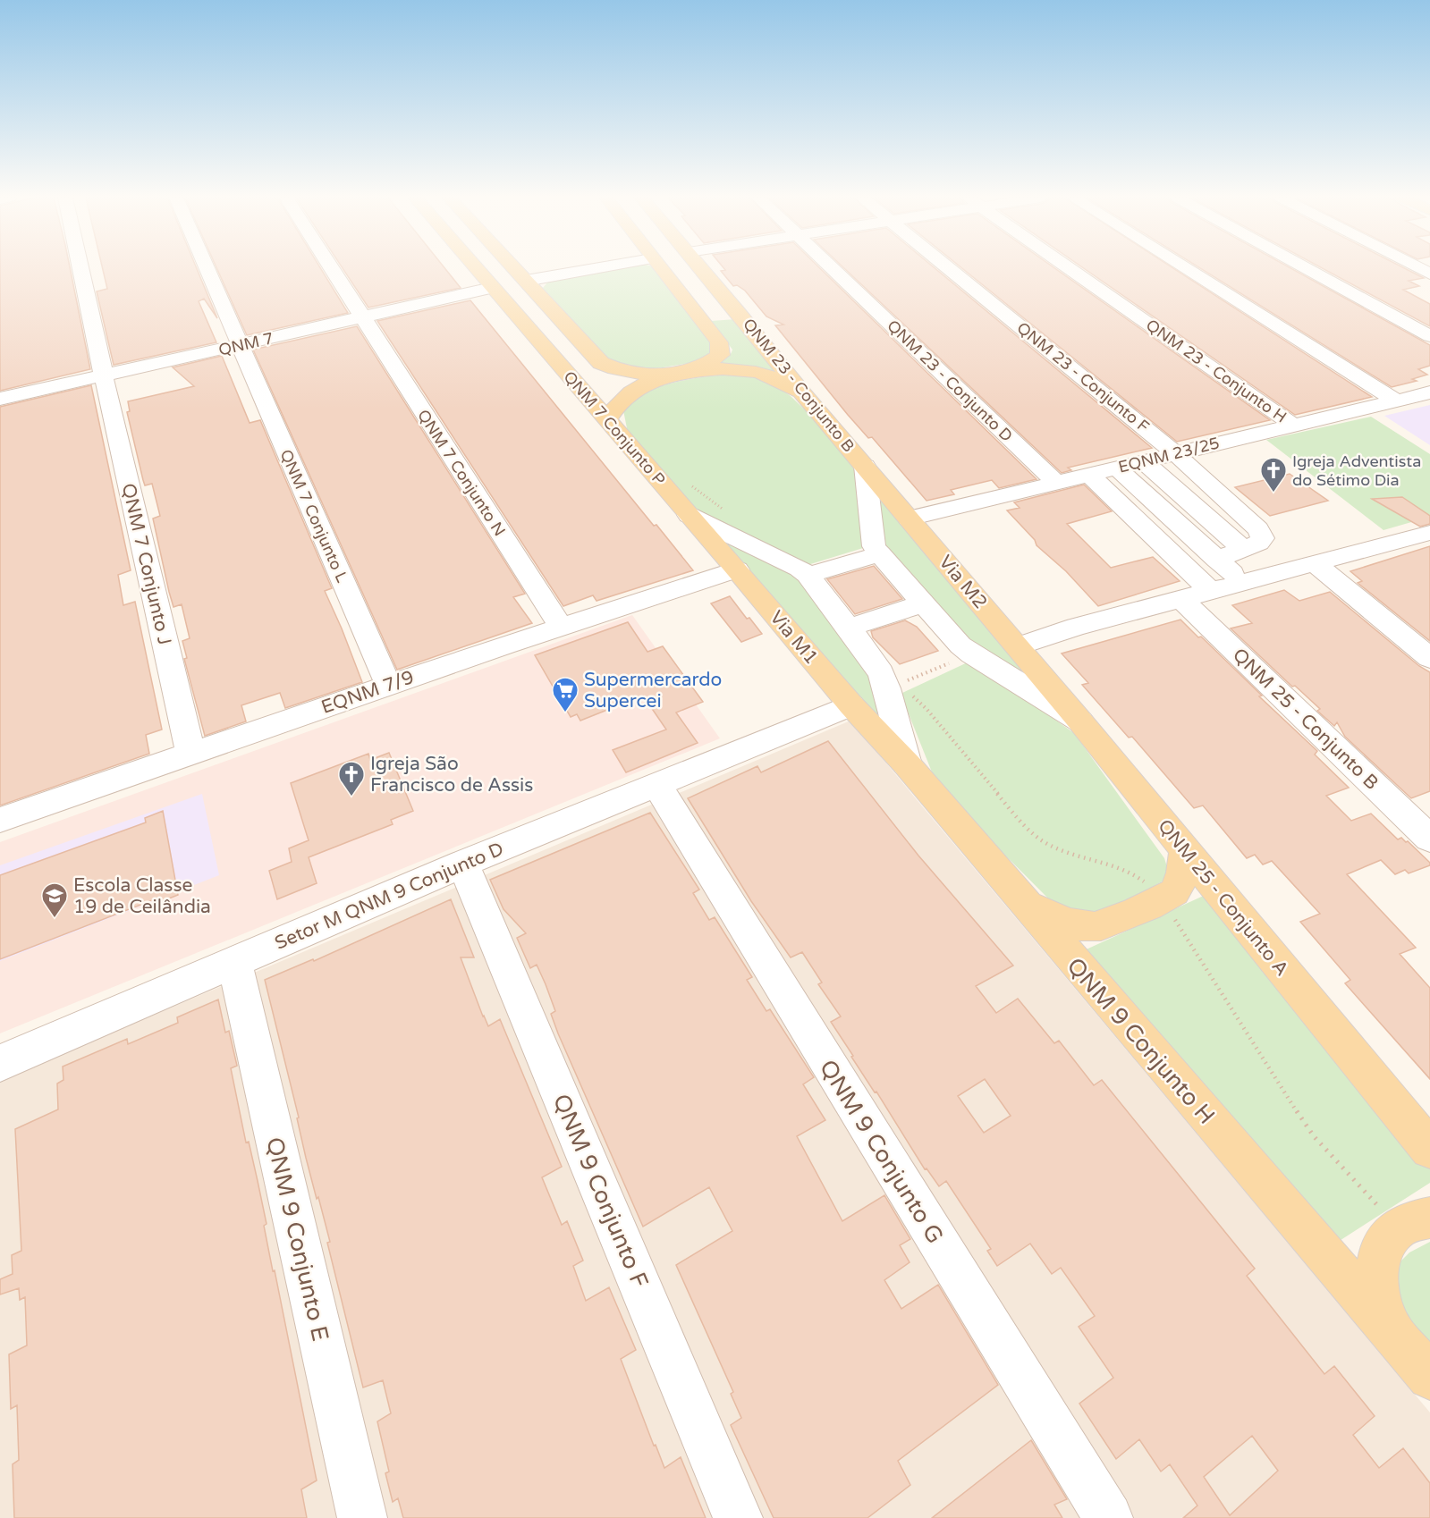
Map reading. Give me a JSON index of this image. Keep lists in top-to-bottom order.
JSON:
{
  "streets": {
    "main road": [
      "QNM 23 - Conjunto B",
      "QNM 7 Conjunto P",
      "Via M2",
      "Via M1",
      "QNM 25 - Conjunto A",
      "QNM 9 Conjunto H"
    ],
    "street": [
      "QNM 7",
      "QNM 23 - Conjunto H",
      "QNM 23 - Conjunto F",
      "QNM 23 - Conjunto D",
      "EQNM 23/25",
      "QNM 7 Conjunto N",
      "QNM 7 Conjunto L",
      "QNM 7 Conjunto J",
      "EQNM 7/9",
      "QNM 25 - Conjunto B",
      "Setor M QNM 9 Conjunto D",
      "QNM 9 Conjunto G",
      "QNM 9 Conjunto F",
      "QNM 9 Conjunto E"
    ]
  },
  "crossings": [
    ["QNM 7", "QNM 7 Conjunto P"],
    ["QNM 7", "QNM 7 Conjunto N"],
    ["QNM 7", "QNM 7 Conjunto L"],
    ["QNM 7", "QNM 7 Conjunto J"],
    ["QNM 23 - Conjunto H", "EQNM 23/25"],
    ["QNM 23 - Conjunto F", "EQNM 23/25"],
    ["QNM 23 - Conjunto D", "EQNM 23/25"],
    ["QNM 23 - Conjunto B", "EQNM 23/25"],
    ["QNM 23 - Conjunto B", "Via M2"],
    ["QNM 7 Conjunto P", "Via M1"],
    ["QNM 7 Conjunto P", "EQNM 7/9"],
    ["EQNM 23/25", "Via M2"],
    ["QNM 7 Conjunto N", "EQNM 7/9"],
    ["QNM 7 Conjunto L", "EQNM 7/9"],
    ["QNM 7 Conjunto J", "EQNM 7/9"],
    ["Via M2", "QNM 25 - Conjunto A"],
    ["Via M1", "EQNM 7/9"],
    ["Via M1", "Setor M QNM 9 Conjunto D"],
    ["Via M1", "QNM 9 Conjunto H"],
    ["Setor M QNM 9 Conjunto D", "QNM 9 Conjunto H"],
    ["Setor M QNM 9 Conjunto D", "QNM 9 Conjunto G"],
    ["Setor M QNM 9 Conjunto D", "QNM 9 Conjunto F"],
    ["Setor M QNM 9 Conjunto D", "QNM 9 Conjunto E"]
  ],
  "places": {
    "church": ["Igreja Adventista do Sétimo Dia", "Igreja São Francisco de Assis"],
    "supermarket": ["Supermercardo Supercei"],
    "school or university": ["Escola Classe 19 de Ceilândia"]
  }
}
